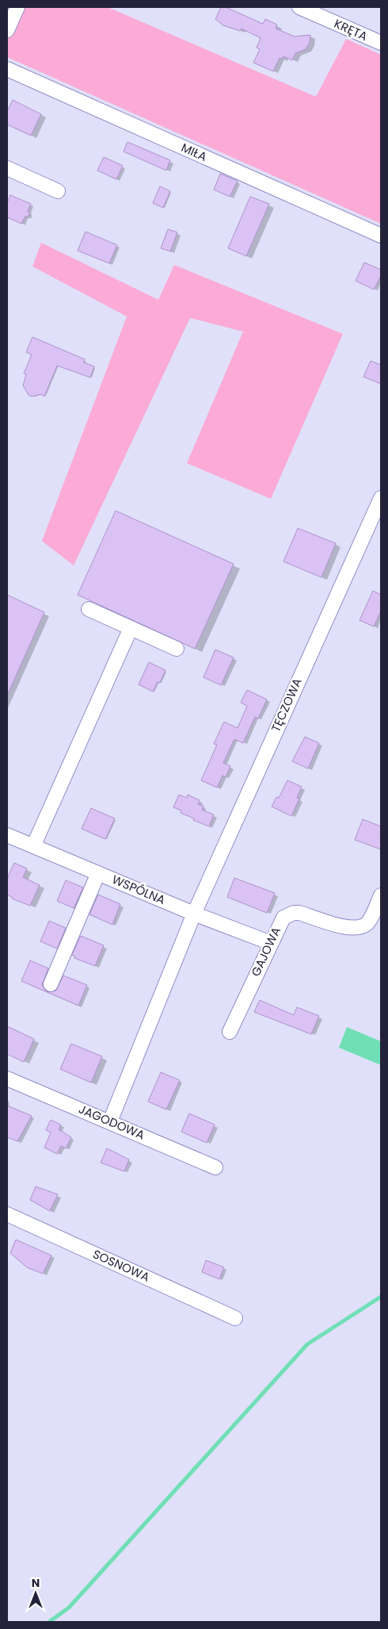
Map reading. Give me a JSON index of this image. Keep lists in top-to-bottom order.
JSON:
{
  "streets": {
    "street": [
      "KRĘTA",
      "MIŁA",
      "TĘCZOWA",
      "WSPÓLNA",
      "GAJOWA",
      "JAGODOWA",
      "SOSNOWA"
    ]
  },
  "crossings": [
    ["TĘCZOWA", "WSPÓLNA"],
    ["TĘCZOWA", "JAGODOWA"],
    ["WSPÓLNA", "GAJOWA"]
  ],
  "north": "top"
}
